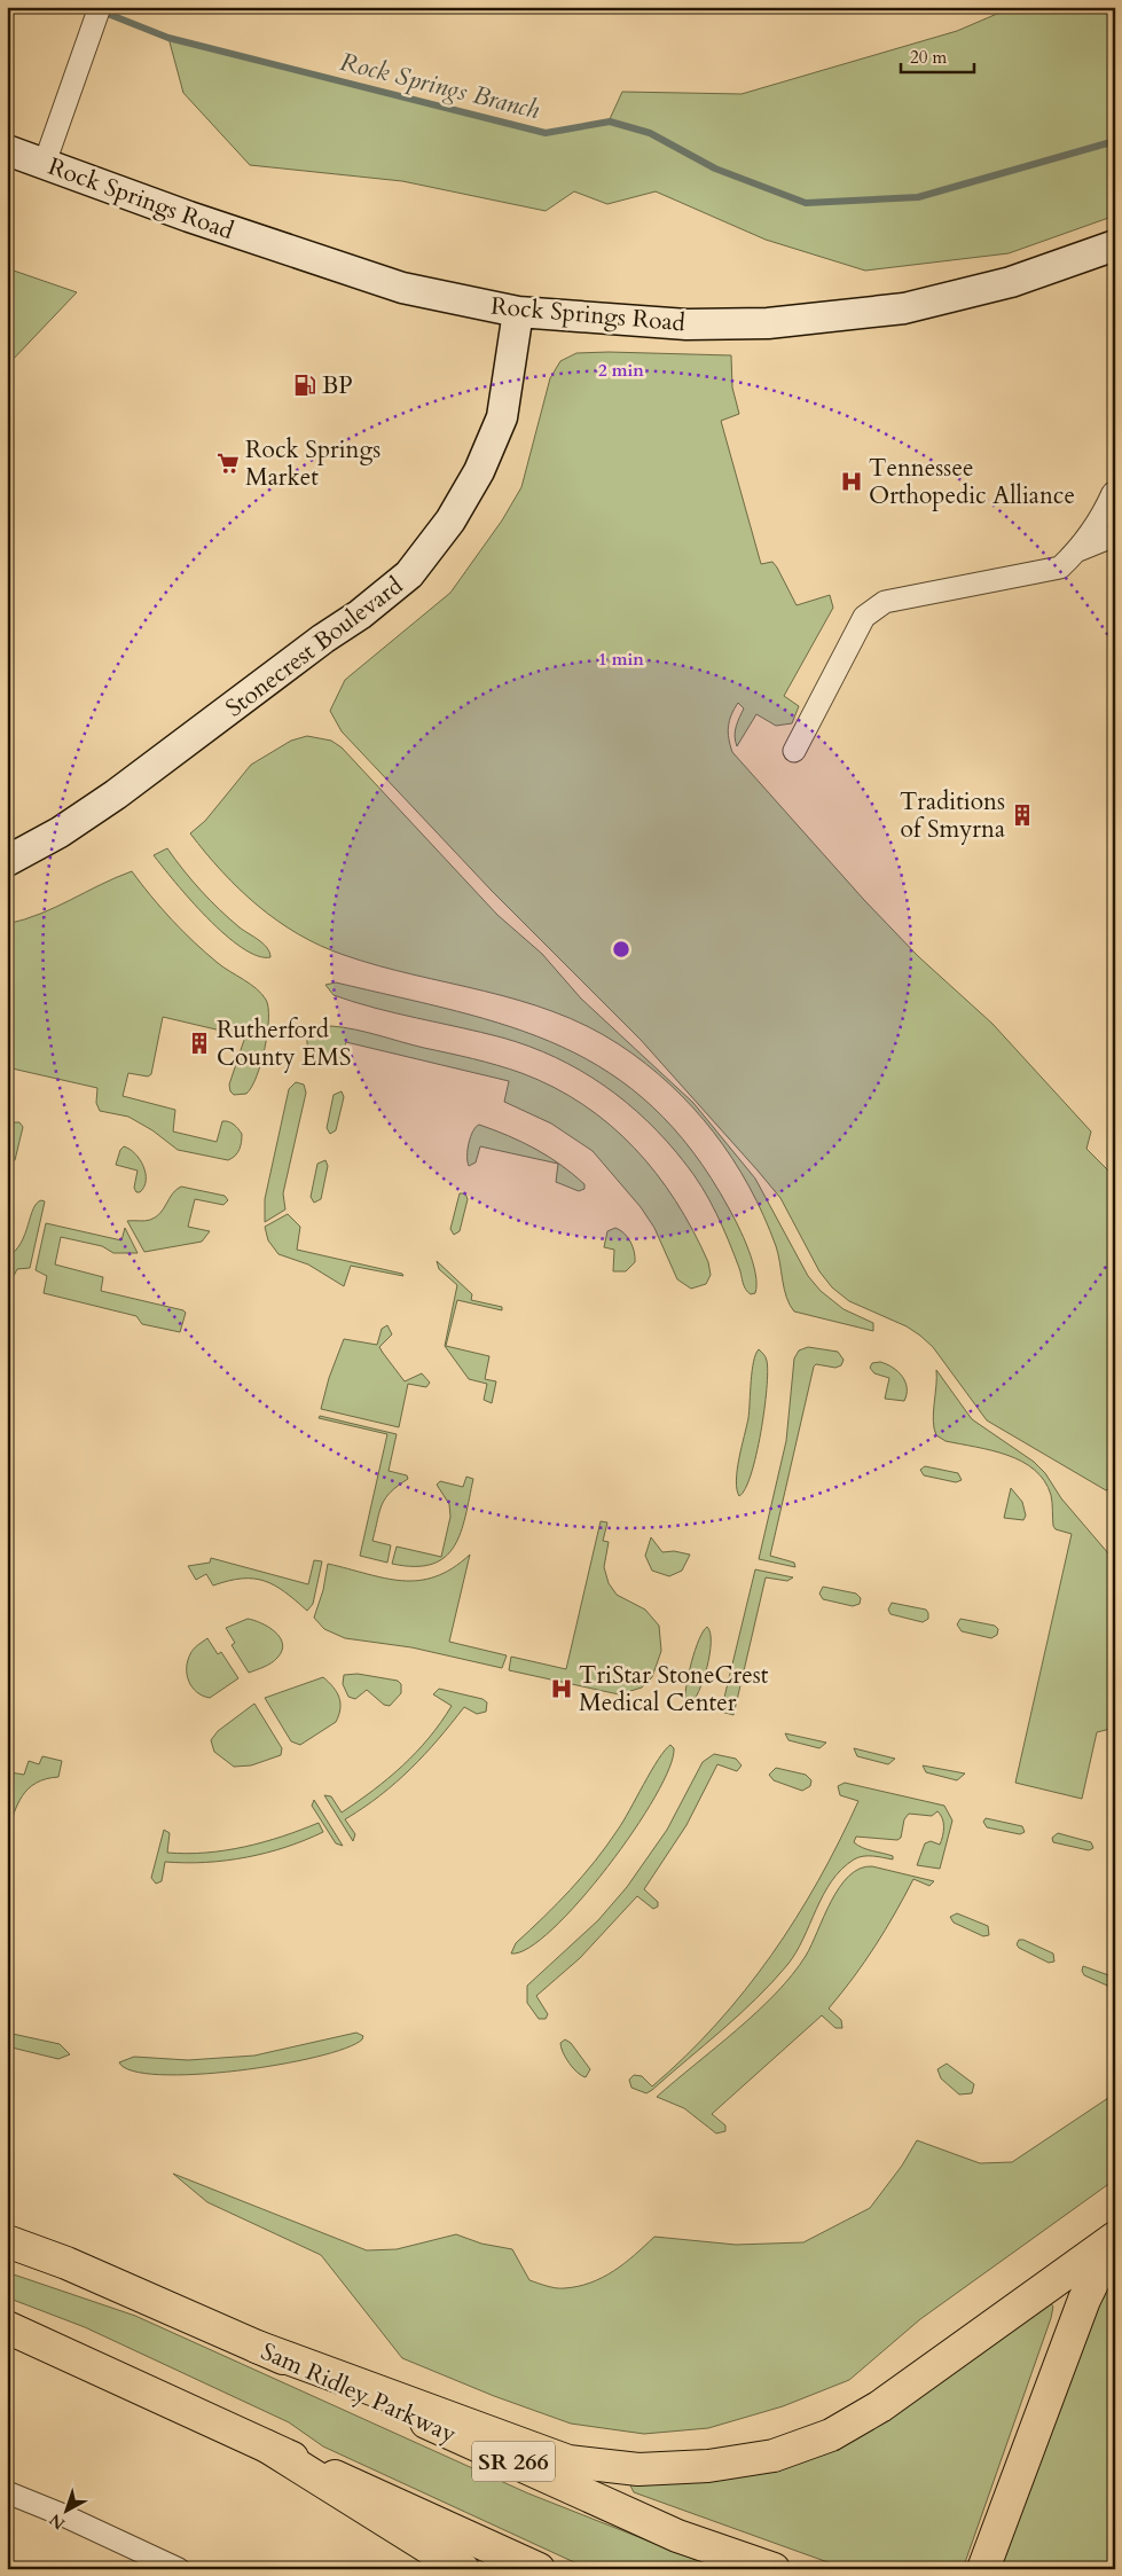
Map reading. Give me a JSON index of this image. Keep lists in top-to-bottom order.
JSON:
{
  "streets": {
    "main road": ["Sam Ridley Parkway", "SR 266"],
    "street": ["Rock Springs Road", "Stonecrest Boulevard"]
  },
  "crossings": [
    ["Rock Springs Road", "Stonecrest Boulevard"]
  ],
  "water": ["Rock Springs Branch"],
  "places": {
    "fuel station": ["BP"],
    "supermarket": ["Rock Springs Market"],
    "hospital": ["Tennessee Orthopedic Alliance", "TriStar StoneCrest Medical Center"],
    "building": ["Traditions of Smyrna", "Rutherford County EMS"]
  },
  "scale_bar": "20 m",
  "north": "bottom left",
  "rings": ["2 min", "1 min"]
}
